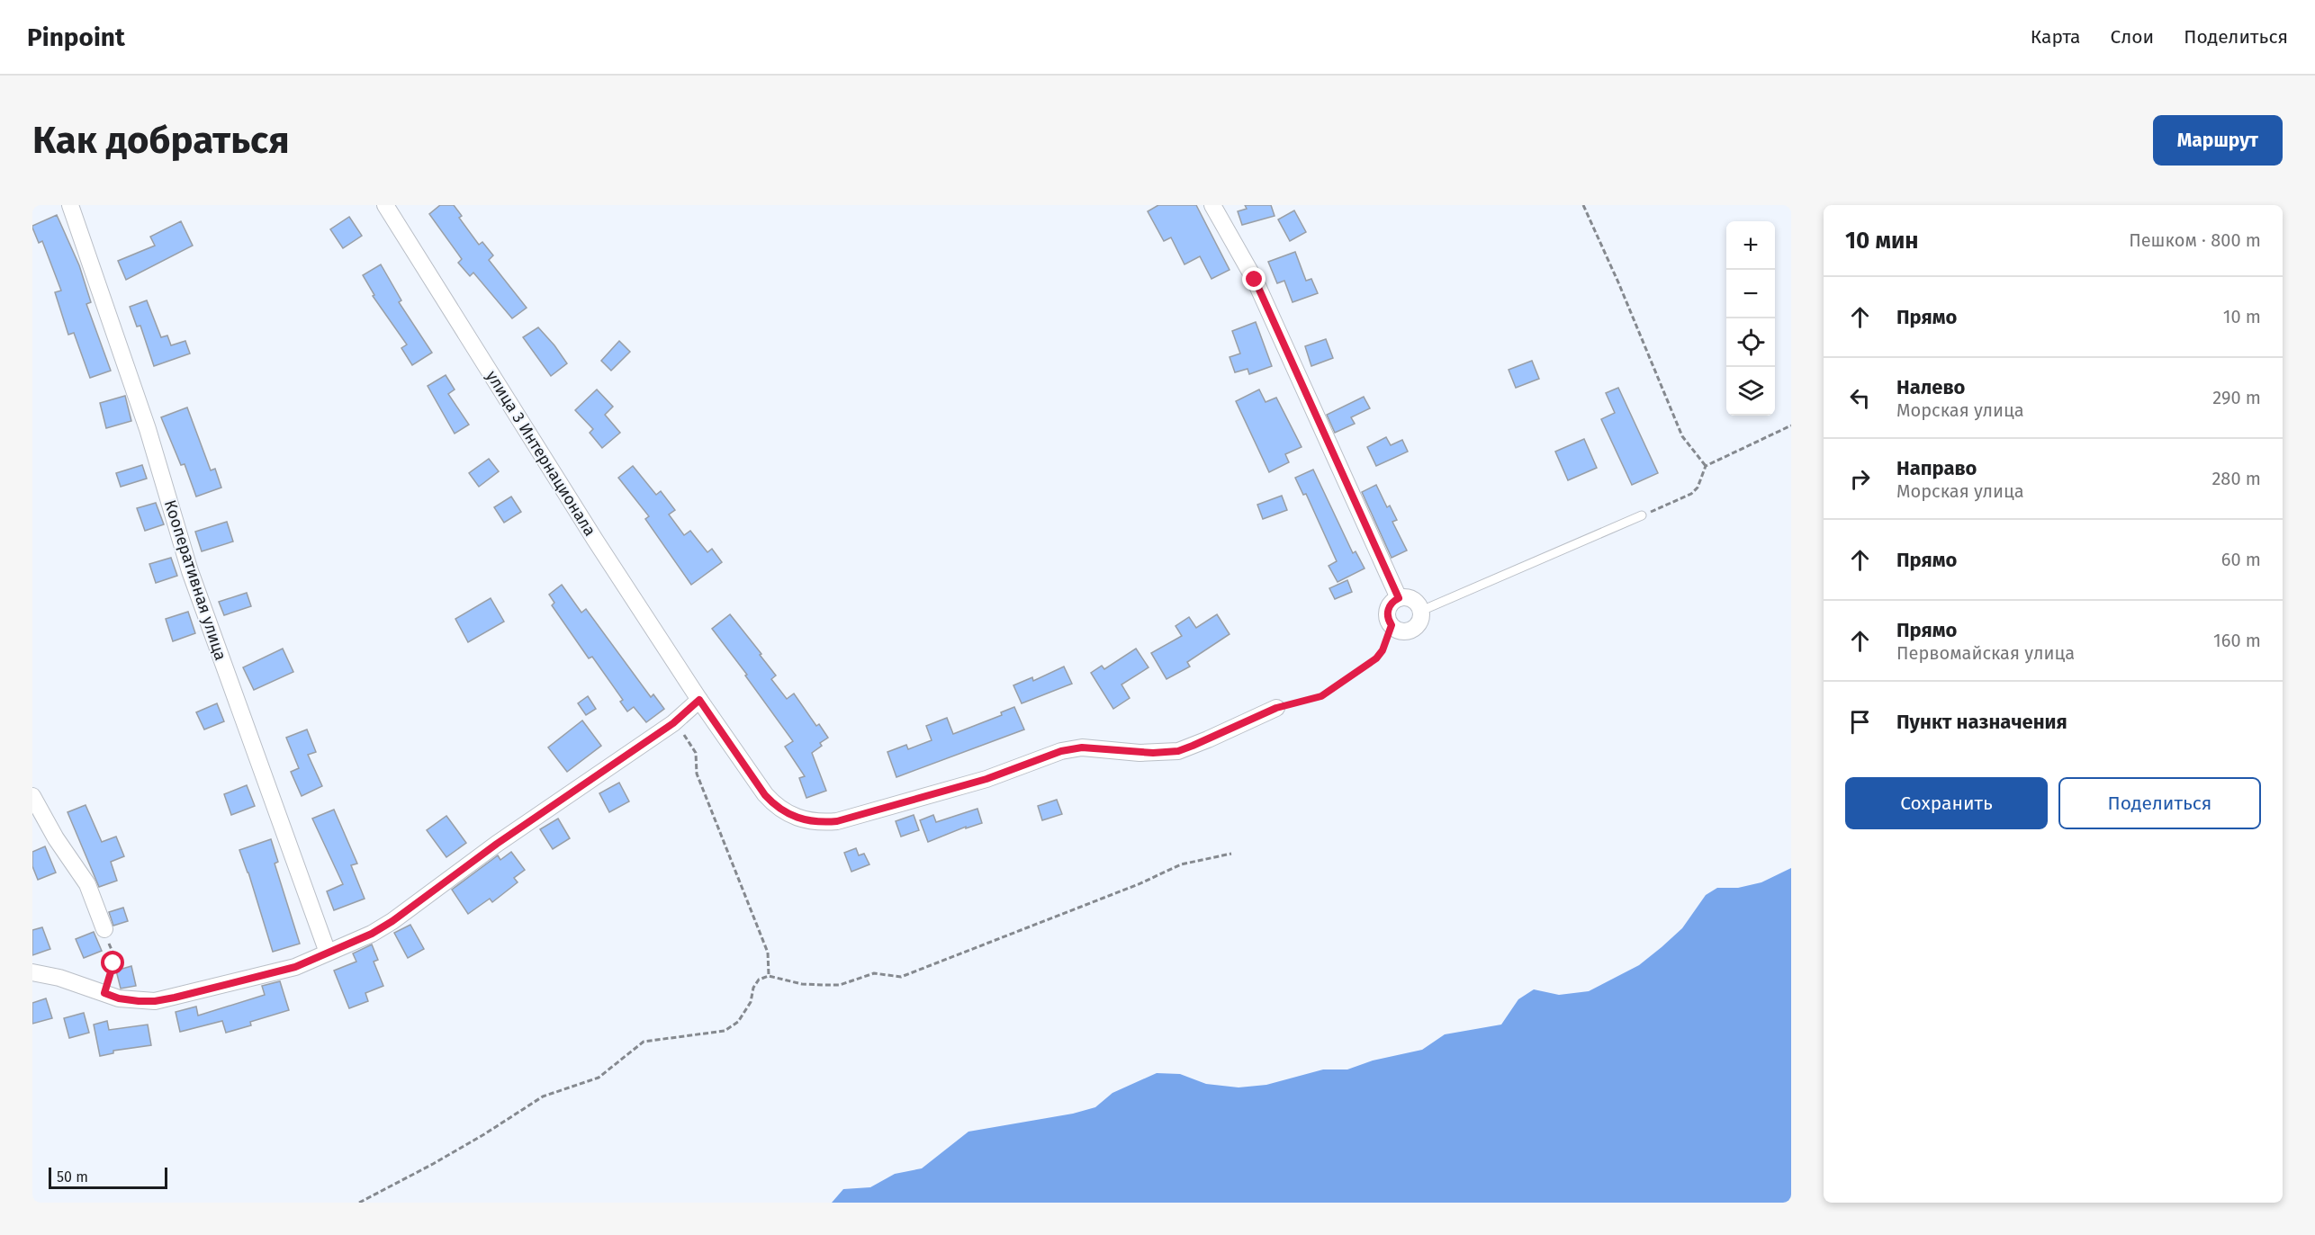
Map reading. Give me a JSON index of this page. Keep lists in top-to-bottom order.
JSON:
{
  "streets": {
    "street": ["улица 3 Интернационала", "Кооперативная улица"]
  },
  "scale_bar": "50 m",
  "page": {
    "header": "Pinpoint",
    "nav": ["Карта", "Слои", "Поделиться"],
    "buttons": [
      "Маршрут",
      ["Сохранить", "Поделиться"]
    ],
    "title": "Как добраться",
    "heading": ["10 мин", "Пешком · 800 m"],
    "map_buttons": ["+", "−"],
    "list": [
      ["Прямо", "10 m"],
      ["Налево", "Морская улица", "290 m"],
      ["Направо", "Морская улица", "280 m"],
      ["Прямо", "60 m"],
      ["Прямо", "Первомайская улица", "160 m"],
      "Пункт назначения"
    ],
    "scale": "50 m"
  }
}
